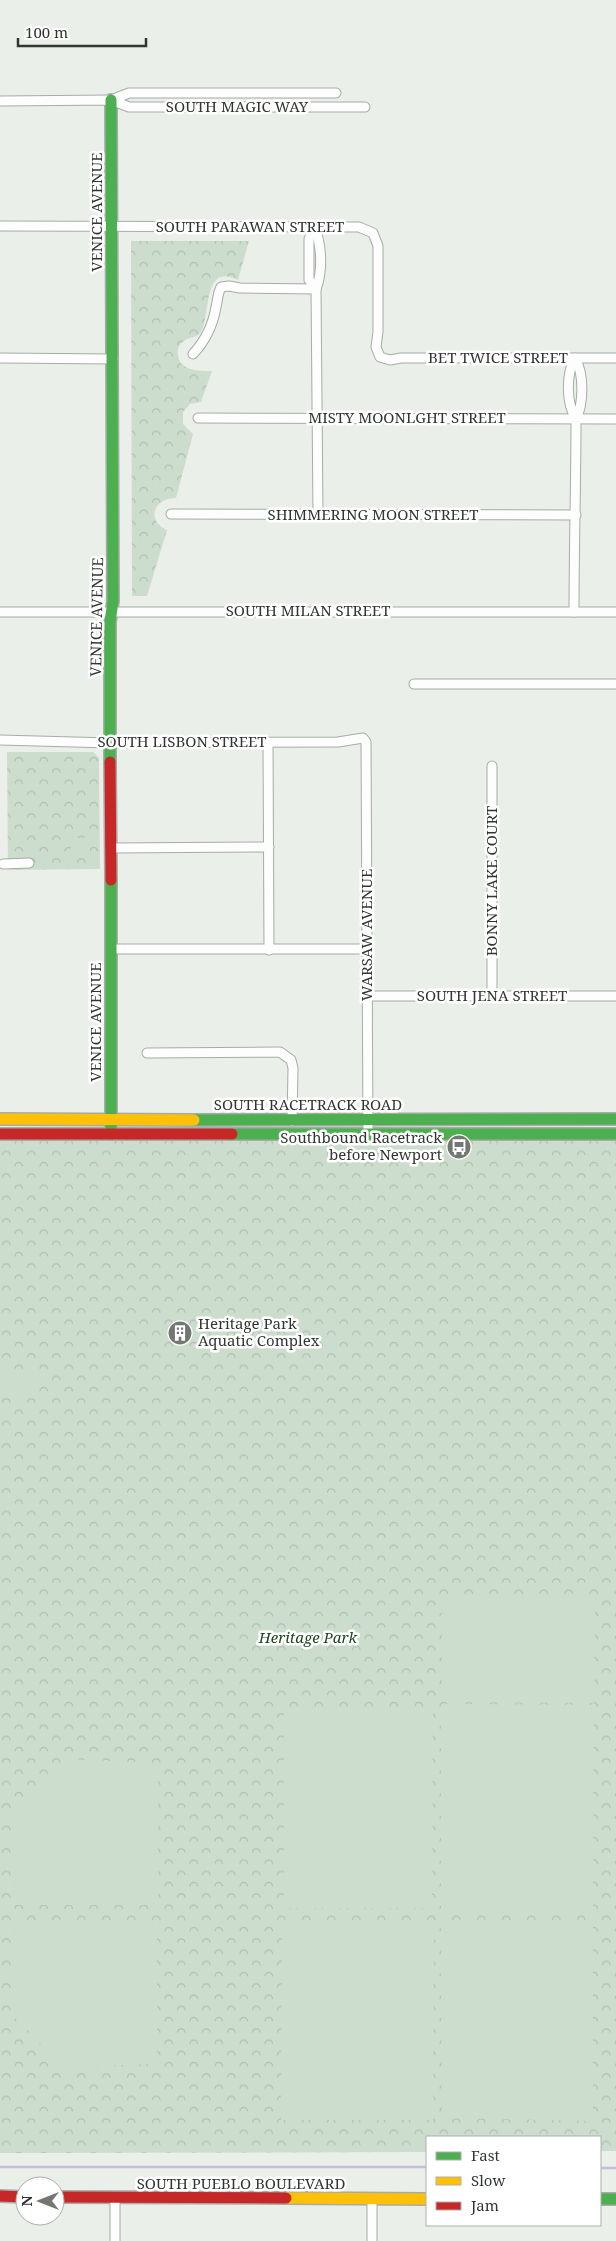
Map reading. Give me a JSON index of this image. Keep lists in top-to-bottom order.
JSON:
{
  "streets": {
    "street": [
      "SOUTH MAGIC WAY",
      "VENICE AVENUE",
      "SOUTH PARAWAN STREET",
      "BET TWICE STREET",
      "MISTY MOONLGHT STREET",
      "SHIMMERING MOON STREET",
      "SOUTH MILAN STREET",
      "SOUTH LISBON STREET",
      "BONNY LAKE COURT",
      "WARSAW AVENUE",
      "SOUTH JENA STREET",
      "SOUTH RACETRACK ROAD",
      "SOUTH PUEBLO BOULEVARD"
    ]
  },
  "crossings": [
    ["SOUTH MAGIC WAY", "VENICE AVENUE"],
    ["VENICE AVENUE", "SOUTH PARAWAN STREET"],
    ["VENICE AVENUE", "SOUTH MILAN STREET"],
    ["VENICE AVENUE", "SOUTH LISBON STREET"],
    ["VENICE AVENUE", "SOUTH RACETRACK ROAD"],
    ["SOUTH PARAWAN STREET", "BET TWICE STREET"],
    ["SOUTH LISBON STREET", "WARSAW AVENUE"],
    ["BONNY LAKE COURT", "SOUTH JENA STREET"],
    ["WARSAW AVENUE", "SOUTH JENA STREET"],
    ["WARSAW AVENUE", "SOUTH RACETRACK ROAD"]
  ],
  "parks": ["Heritage Park"],
  "places": {
    "bus stop": ["Southbound Racetrack before Newport"],
    "building": ["Heritage Park Aquatic Complex"]
  },
  "legend": ["Fast", "Slow", "Jam"],
  "scale_bar": "100 m",
  "north": "left"
}
